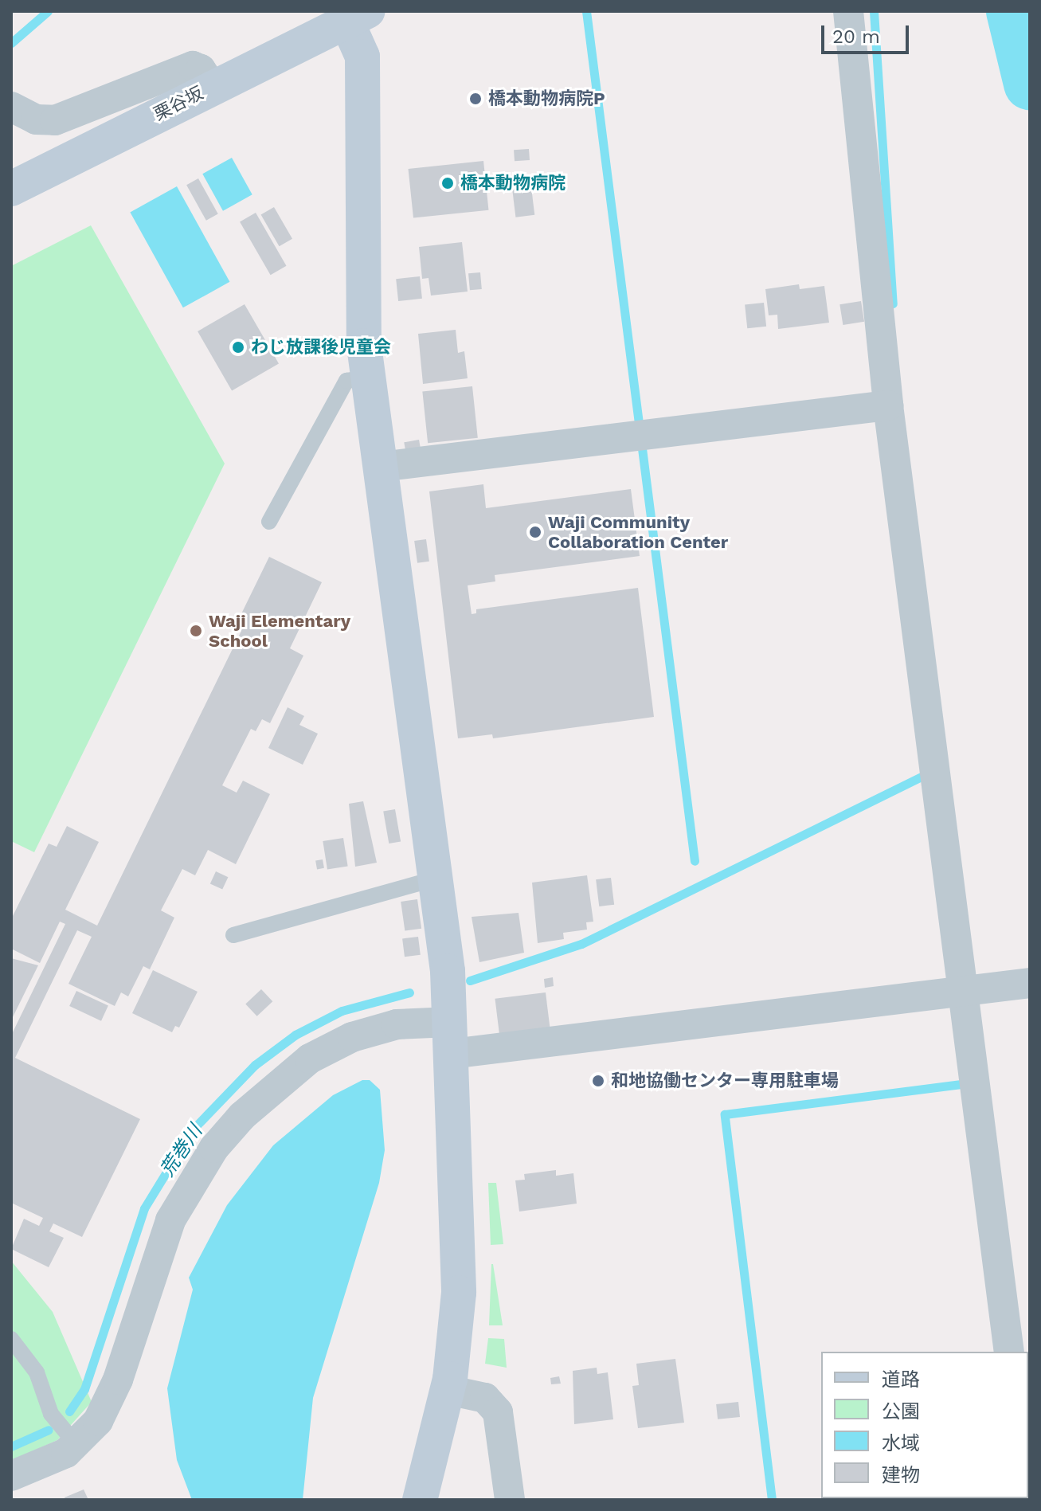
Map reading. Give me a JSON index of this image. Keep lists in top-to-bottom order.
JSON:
{
  "streets": {
    "street": ["栗谷坂"]
  },
  "water": ["荒巻川"],
  "places": [
    "橋本動物病院P",
    "橋本動物病院",
    "わじ放課後児童会",
    "Waji Community Collaboration Center",
    "Waji Elementary School",
    "和地協働センター専用駐車場"
  ],
  "legend": [
    "道路",
    "公園",
    "水域",
    "建物"
  ],
  "scale_bar": "20 m"
}
